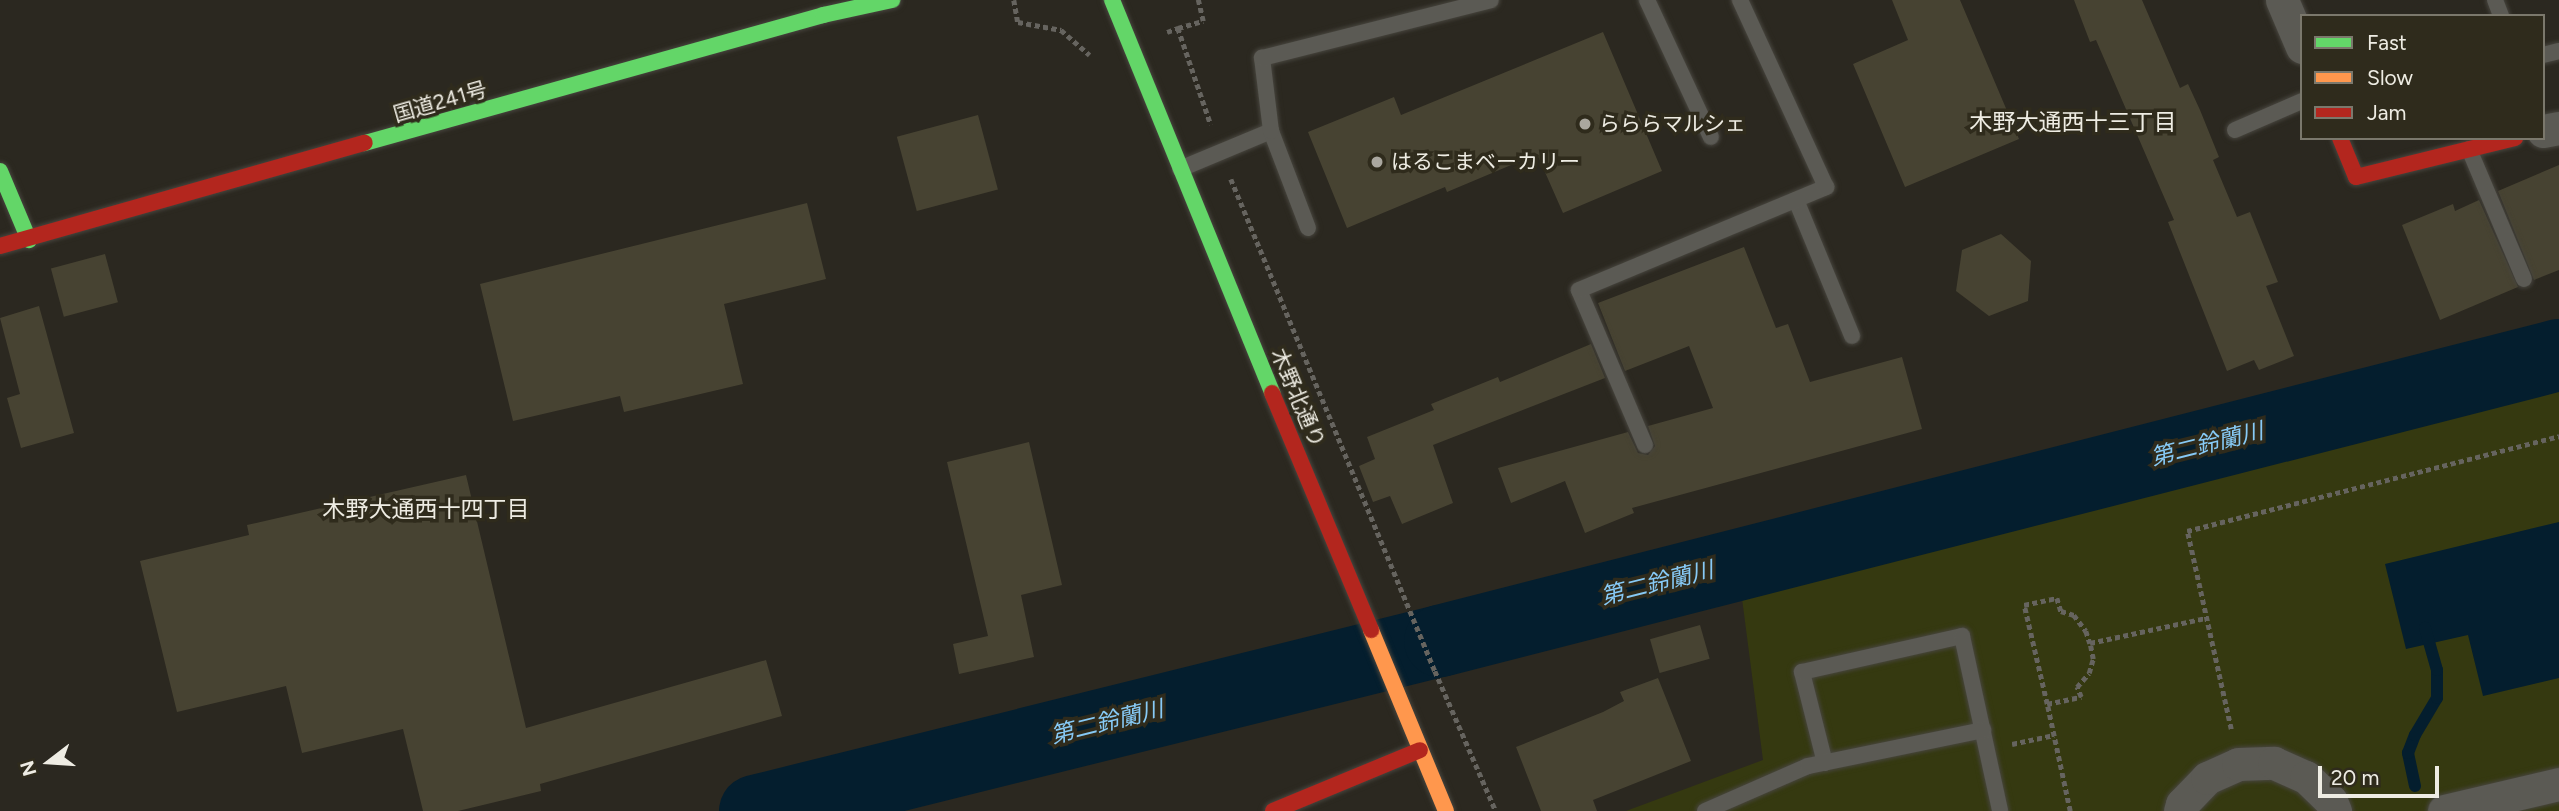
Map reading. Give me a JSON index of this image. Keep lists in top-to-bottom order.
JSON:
{
  "streets": {
    "main road": ["国道241号", "木野北通り"]
  },
  "districts": ["木野大通西十三丁目", "木野大通西十四丁目"],
  "water": ["第二鈴蘭川"],
  "places": ["らららマルシェ", "はるこまベーカリー"],
  "legend": ["Fast", "Slow", "Jam"],
  "scale_bar": "20 m",
  "north": "left"
}
